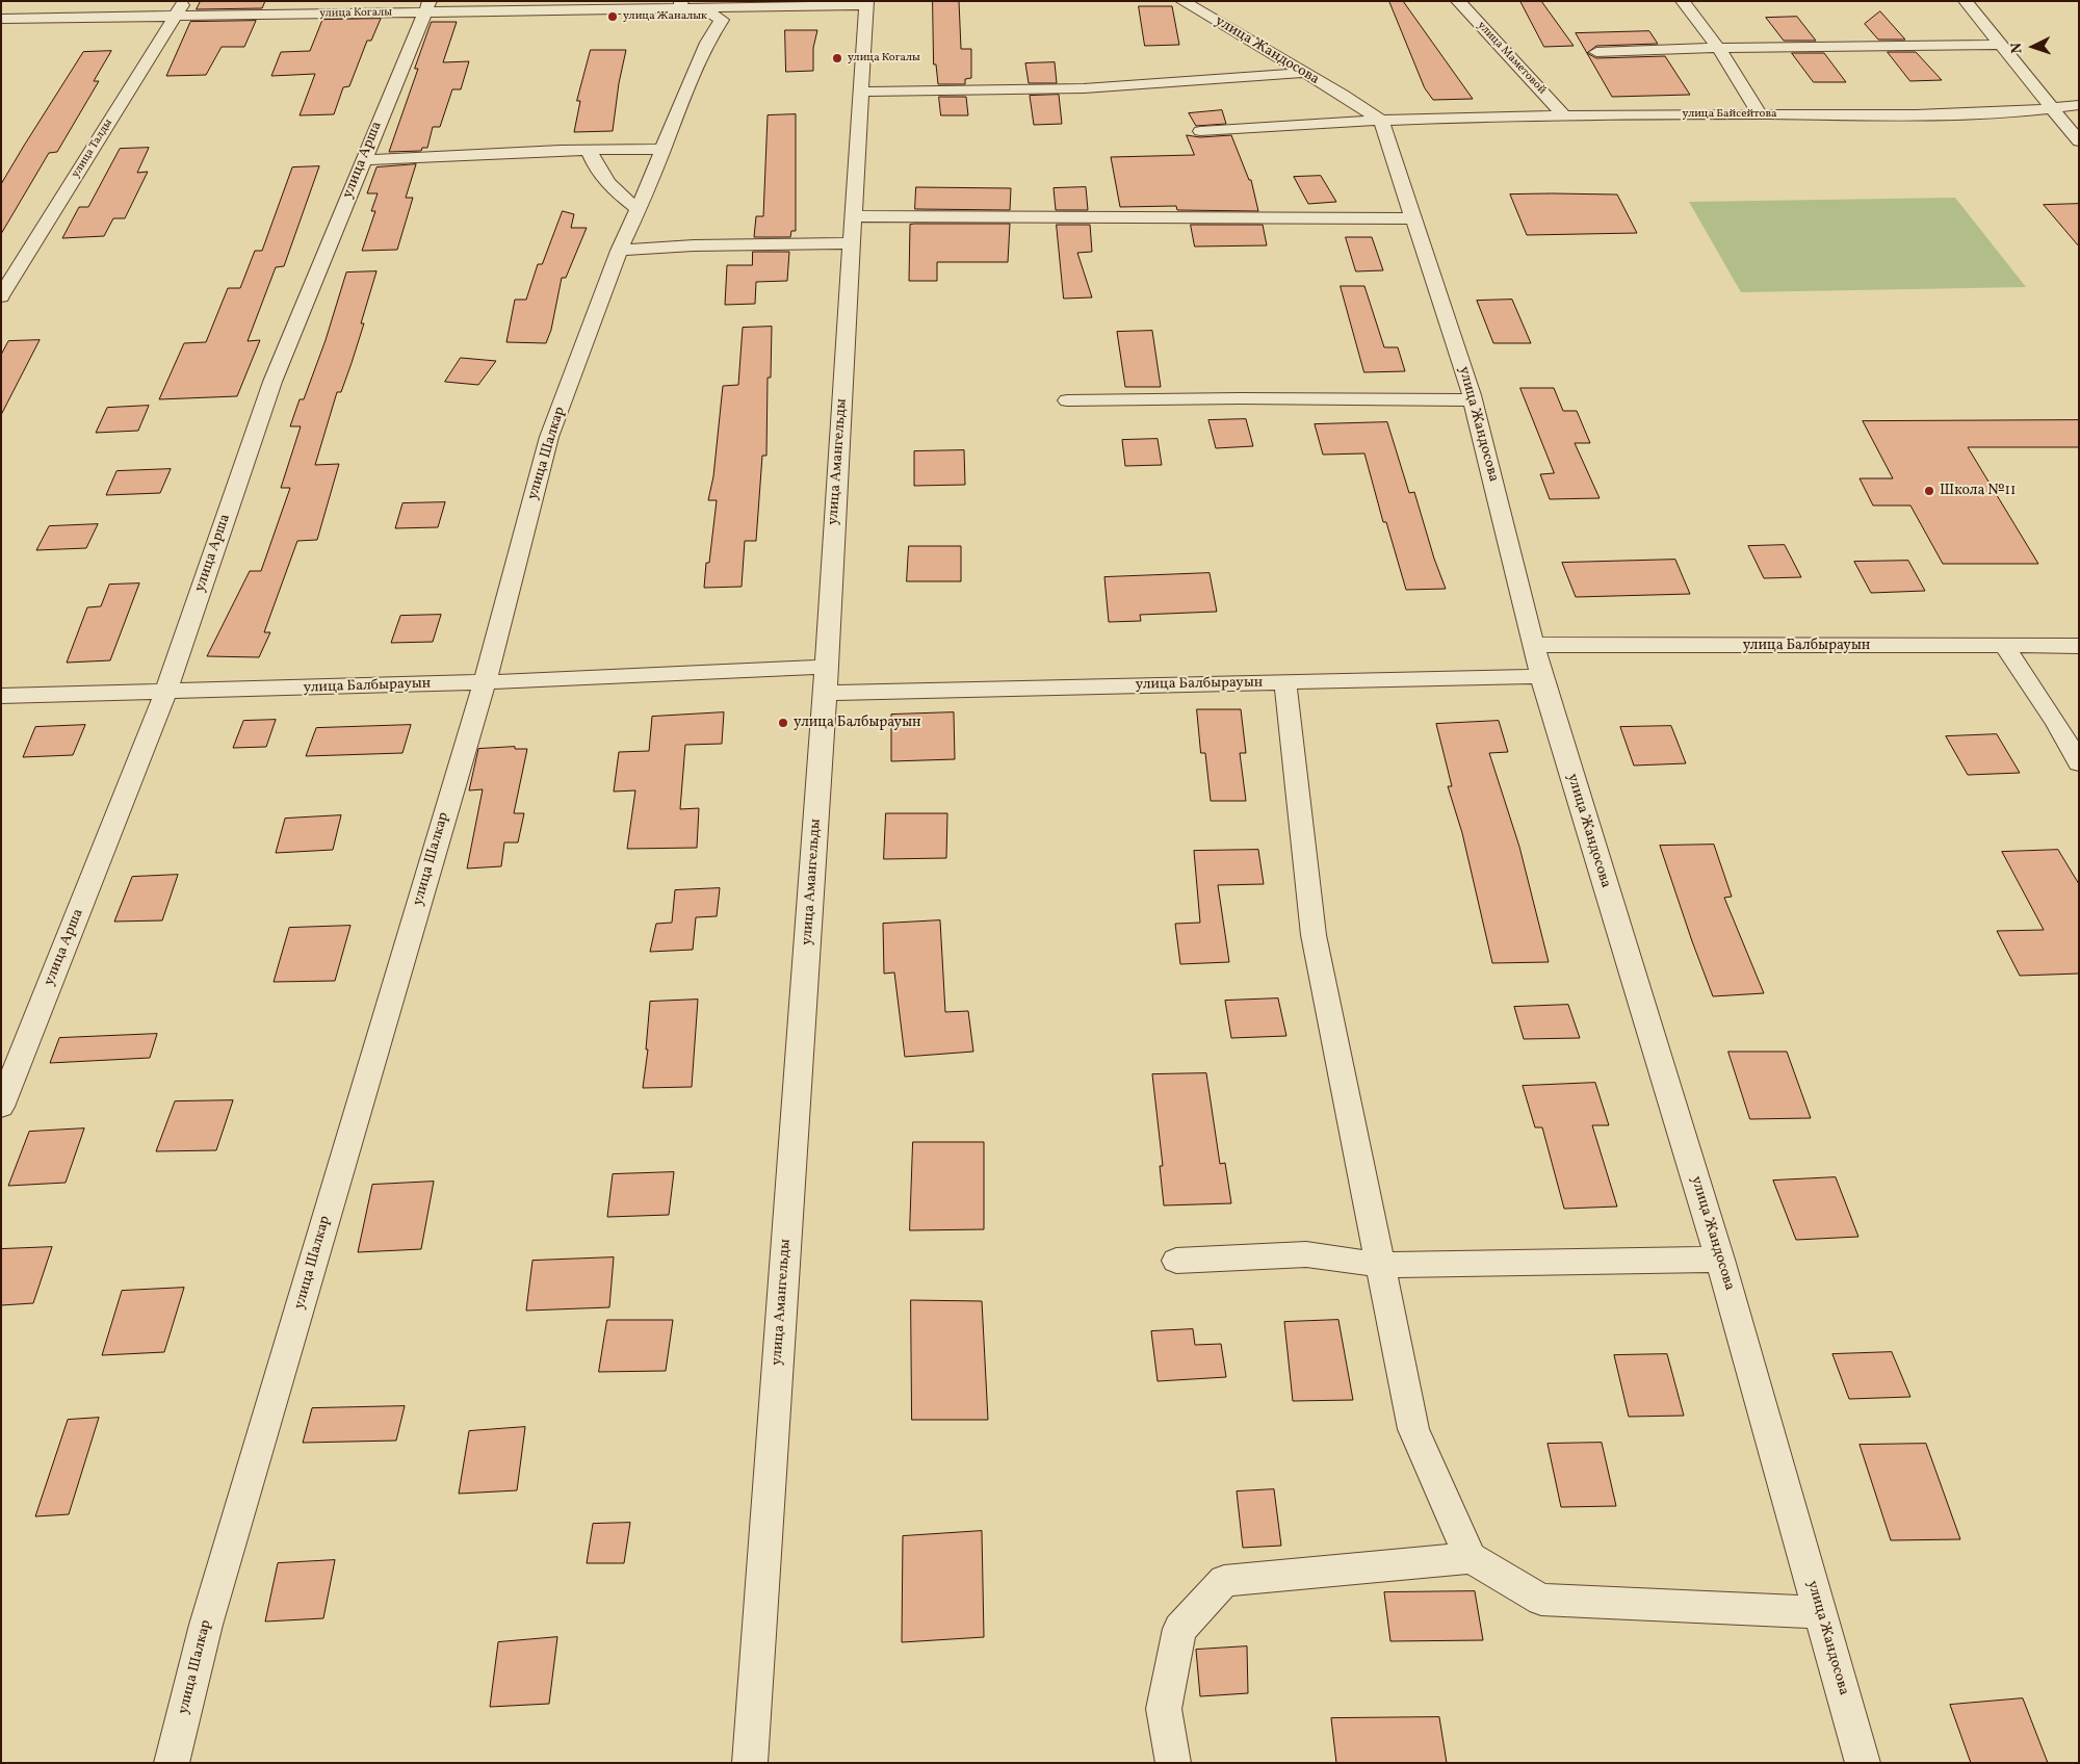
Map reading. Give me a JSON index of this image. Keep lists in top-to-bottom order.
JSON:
{
  "streets": {
    "street": [
      "улица Когалы",
      "улица Жандосова",
      "улица Маметовой",
      "улица Байсейтова",
      "улица Талды",
      "улица Арша",
      "улица Шалкар",
      "улица Амангельды",
      "улица Балбырауын"
    ]
  },
  "crossings": [
    ["улица Когалы", "улица Талды"],
    ["улица Когалы", "улица Арша"],
    ["улица Когалы", "улица Шалкар"],
    ["улица Когалы", "улица Амангельды"],
    ["улица Жандосова", "улица Байсейтова"],
    ["улица Жандосова", "улица Балбырауын"],
    ["улица Маметовой", "улица Байсейтова"],
    ["улица Арша", "улица Балбырауын"],
    ["улица Шалкар", "улица Балбырауын"],
    ["улица Амангельды", "улица Балбырауын"]
  ],
  "places": [
    "улица Жаналык",
    "улица Когалы",
    "Школа №11",
    "улица Балбырауын"
  ],
  "north": "left"
}
